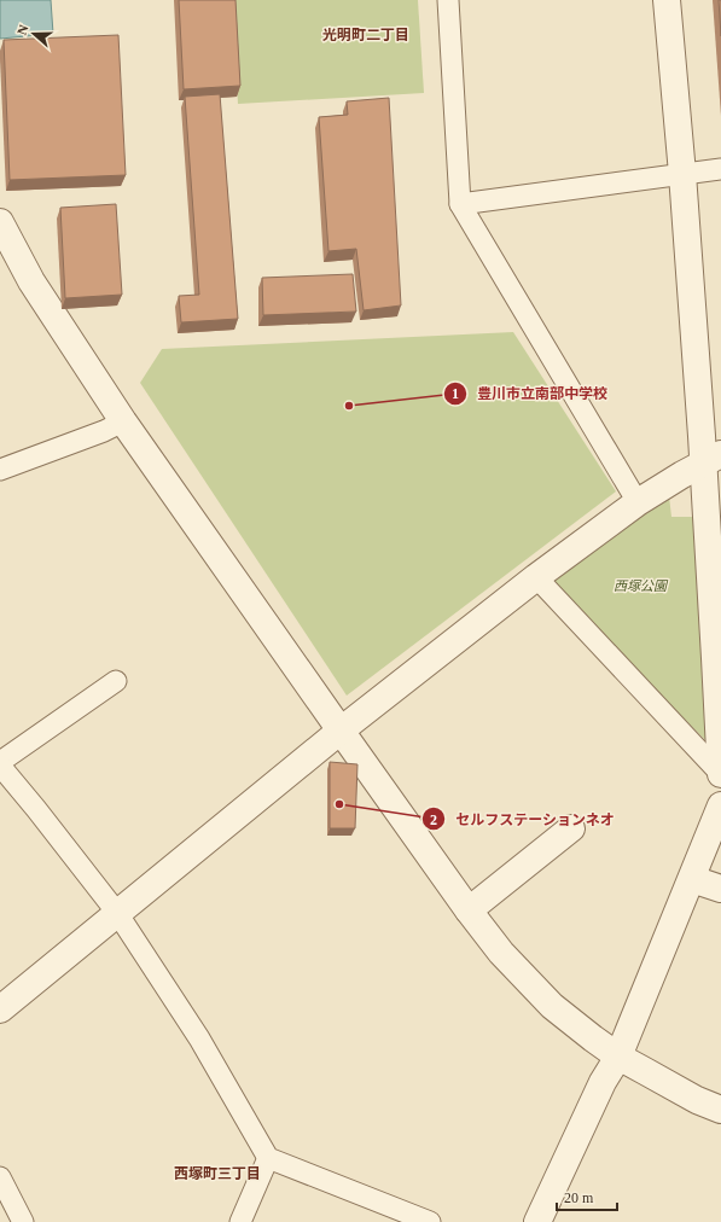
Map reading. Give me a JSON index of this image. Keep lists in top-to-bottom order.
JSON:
{
  "districts": ["光明町二丁目", "西塚町三丁目"],
  "parks": ["西塚公園"],
  "places": ["豊川市立南部中学校", "セルフステーションネオ"],
  "scale_bar": "20 m",
  "north": "left"
}
